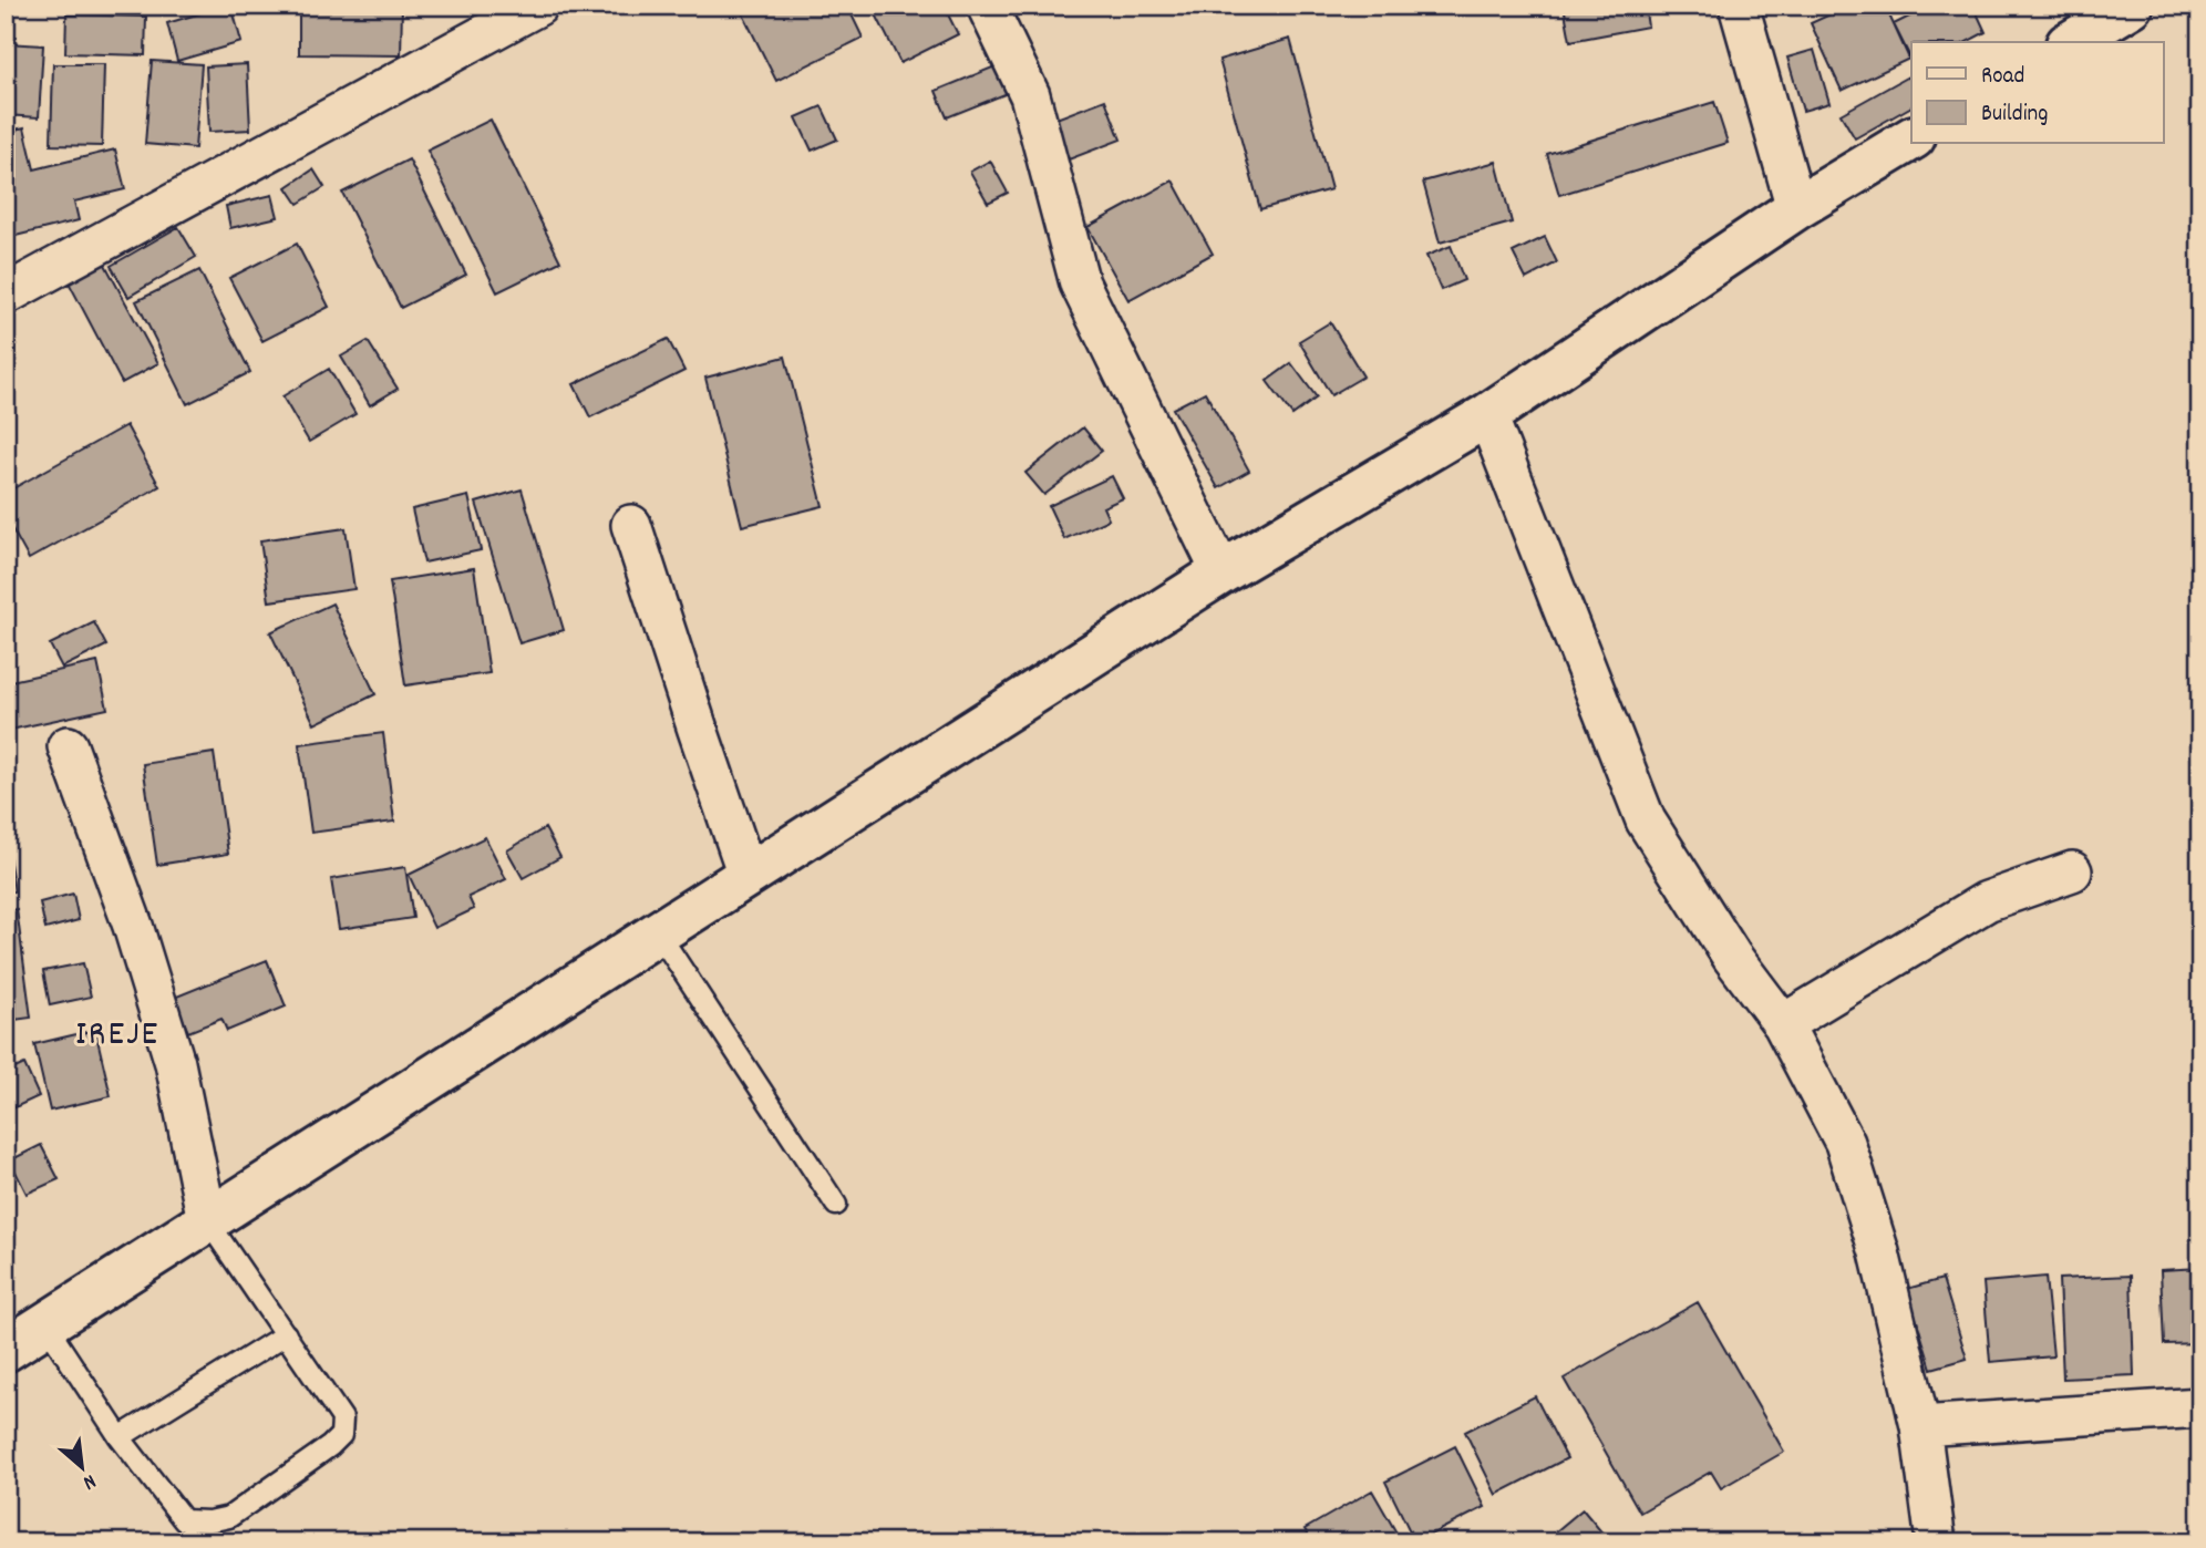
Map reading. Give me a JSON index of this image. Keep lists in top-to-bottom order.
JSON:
{
  "districts": ["IREJE"],
  "legend": ["Road", "Building"],
  "north": "bottom right"
}
